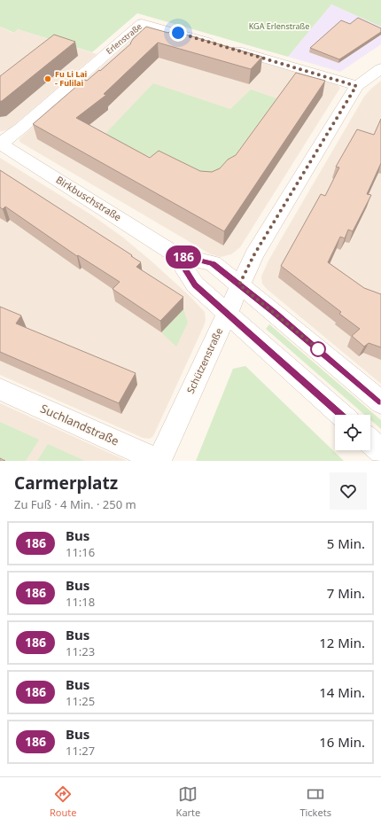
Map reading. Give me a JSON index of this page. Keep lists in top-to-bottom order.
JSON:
{
  "streets": {
    "street": [
      "Erlenstraße",
      "Birkbuschstraße",
      "Schützenstraße",
      "Suchlandstraße"
    ]
  },
  "crossings": [
    ["Erlenstraße", "Birkbuschstraße"],
    ["Erlenstraße", "Schützenstraße"],
    ["Birkbuschstraße", "Schützenstraße"],
    ["Schützenstraße", "Suchlandstraße"]
  ],
  "parks": ["KGA Erlenstraße"],
  "places": ["Fu Li Lai - Fulilai"],
  "lines": ["bus line 186"],
  "page": {
    "on_map": "186",
    "heading": ["Carmerplatz", "Zu Fuß · 4 Min. · 250 m"],
    "list": [
      {
        "mark": "186",
        "name": "Bus",
        "note": "11:16",
        "value": "5 Min."
      },
      {
        "mark": "186",
        "name": "Bus",
        "note": "11:18",
        "value": "7 Min."
      },
      {
        "mark": "186",
        "name": "Bus",
        "note": "11:23",
        "value": "12 Min."
      },
      {
        "mark": "186",
        "name": "Bus",
        "note": "11:25",
        "value": "14 Min."
      },
      {
        "mark": "186",
        "name": "Bus",
        "note": "11:27",
        "value": "16 Min."
      }
    ],
    "tabs": ["Route", "Karte", "Tickets"]
  }
}
